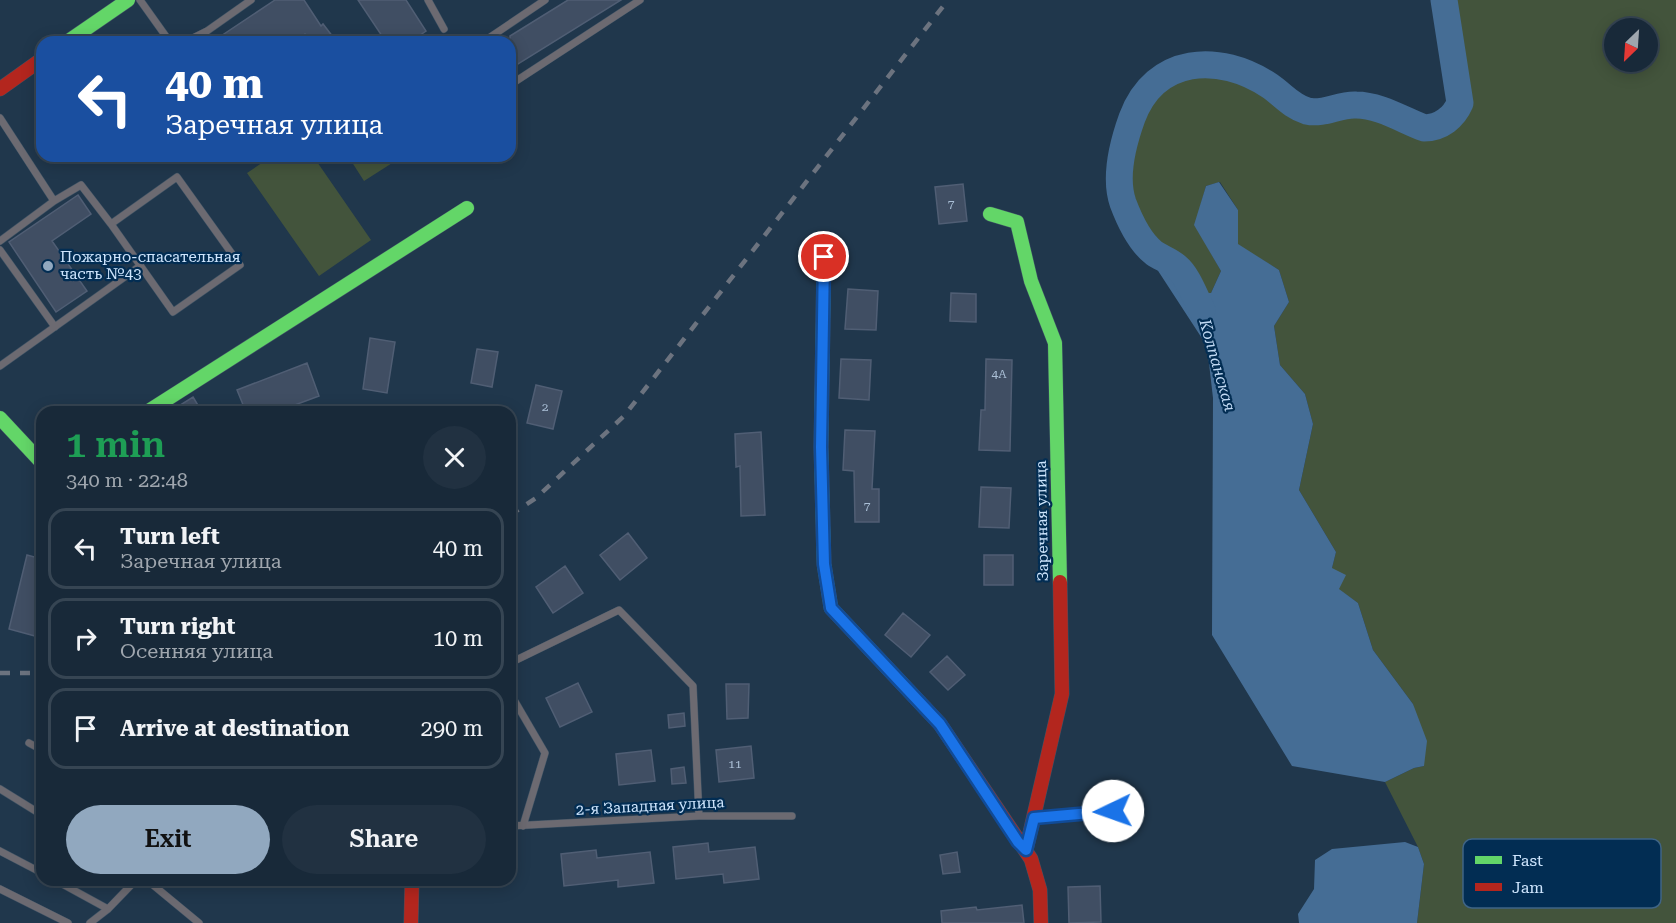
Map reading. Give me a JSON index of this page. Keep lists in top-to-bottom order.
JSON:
{
  "streets": {
    "street": ["Заречная улица"],
    "lane": ["2-я Западная улица"]
  },
  "water": ["Колпанская"],
  "places": ["Пожарно-спасательная часть №43"],
  "house_numbers": [
    "7",
    "4А",
    "2",
    "7",
    "11"
  ],
  "legend": ["Fast", "Jam"],
  "north": "bottom left",
  "page": {
    "turn": ["40 m", "Заречная улица"],
    "heading": ["1 min", "340 m · 22:48"],
    "list": [
      {
        "name": "Turn left",
        "note": "Заречная улица",
        "value": "40 m"
      },
      {
        "name": "Turn right",
        "note": "Осенняя улица",
        "value": "10 m"
      },
      {
        "name": "Arrive at destination",
        "value": "290 m"
      }
    ],
    "buttons": ["Exit", "Share"]
  }
}
